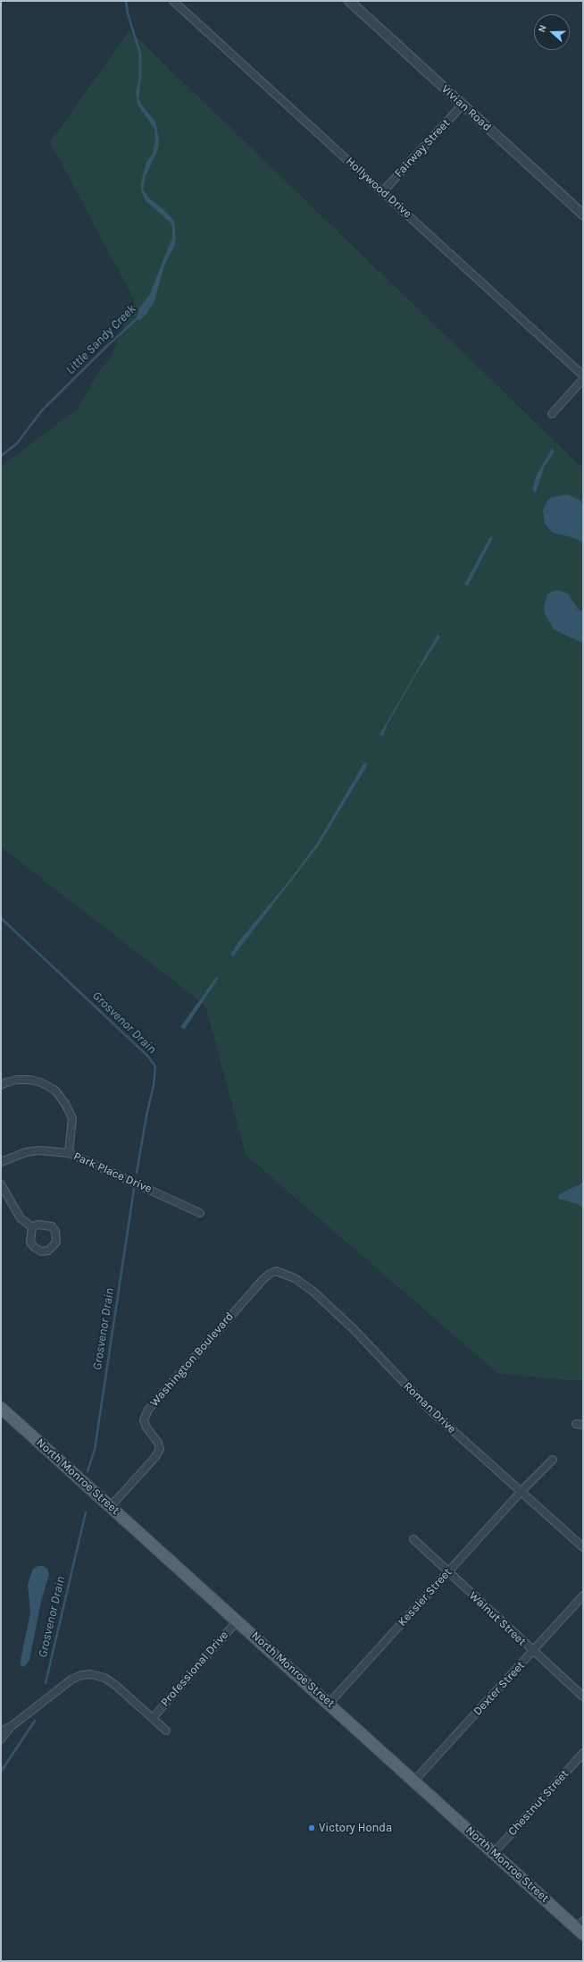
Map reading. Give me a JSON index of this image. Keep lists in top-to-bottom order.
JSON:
{
  "streets": {
    "main road": ["North Monroe Street"],
    "street": [
      "Vivian Road",
      "Fairway Street",
      "Hollywood Drive",
      "Park Place Drive",
      "Washington Boulevard",
      "Roman Drive",
      "Kessler Street",
      "Walnut Street",
      "Professional Drive",
      "Dexter Street",
      "Chestnut Street"
    ]
  },
  "crossings": [
    ["Vivian Road", "Fairway Street"],
    ["Fairway Street", "Hollywood Drive"],
    ["Washington Boulevard", "Roman Drive"],
    ["Washington Boulevard", "North Monroe Street"],
    ["Roman Drive", "Kessler Street"],
    ["North Monroe Street", "Kessler Street"],
    ["North Monroe Street", "Professional Drive"],
    ["North Monroe Street", "Dexter Street"],
    ["North Monroe Street", "Chestnut Street"],
    ["Kessler Street", "Walnut Street"],
    ["Walnut Street", "Dexter Street"]
  ],
  "water": ["Little Sandy Creek", "Grosvenor Drain"],
  "places": ["Victory Honda"],
  "north": "left"
}
